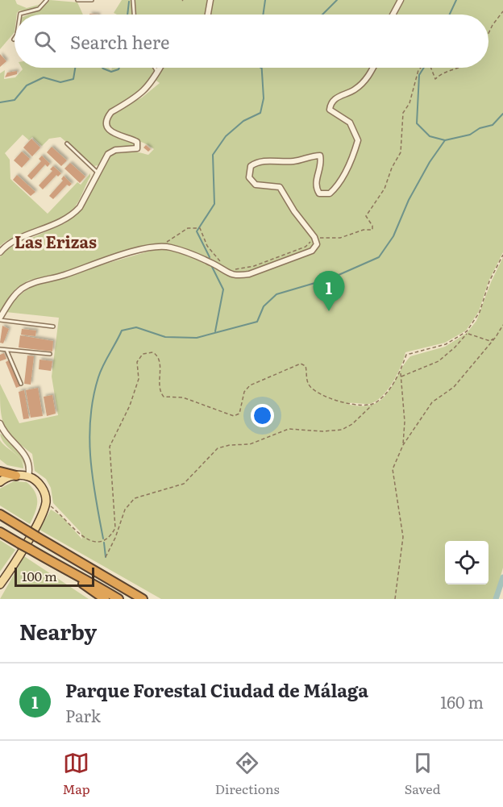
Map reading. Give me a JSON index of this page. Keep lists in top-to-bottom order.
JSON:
{
  "districts": ["Las Erizas"],
  "scale_bar": "100 m",
  "page": {
    "search": "Search here",
    "pins": "1",
    "scale": "100 m",
    "heading": "Nearby",
    "list": [
      {
        "mark": "1",
        "name": "Parque Forestal Ciudad de Málaga",
        "note": "Park",
        "value": "160 m"
      }
    ],
    "nav": ["Map", "Directions", "Saved"]
  }
}
